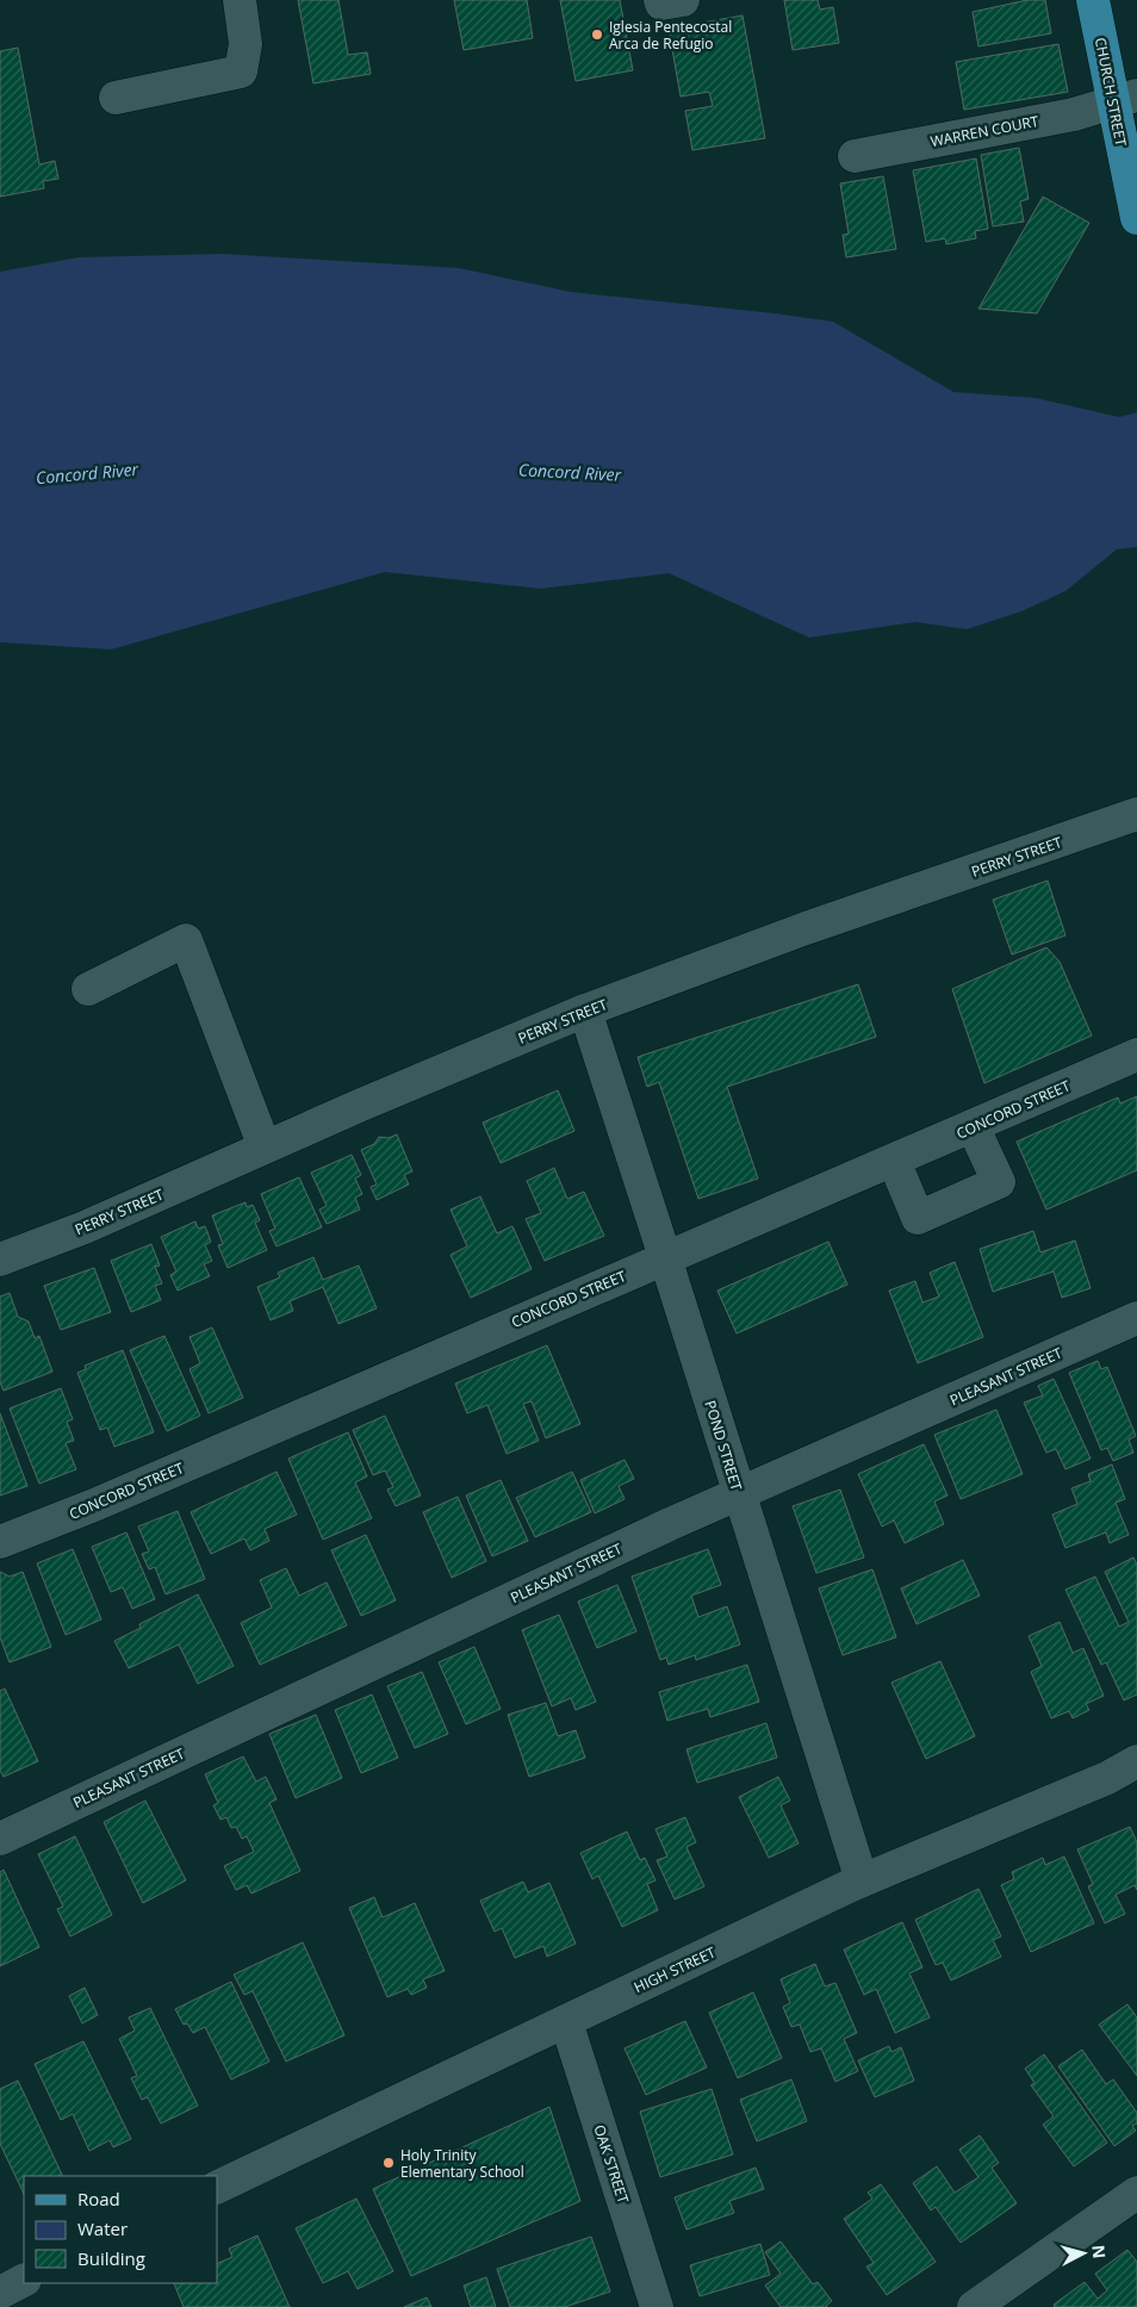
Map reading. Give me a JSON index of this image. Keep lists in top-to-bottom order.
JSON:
{
  "streets": {
    "main road": ["CHURCH STREET"],
    "street": [
      "WARREN COURT",
      "PERRY STREET",
      "CONCORD STREET",
      "PLEASANT STREET",
      "POND STREET",
      "HIGH STREET",
      "OAK STREET"
    ]
  },
  "crossings": [
    ["CHURCH STREET", "WARREN COURT"],
    ["PERRY STREET", "POND STREET"],
    ["CONCORD STREET", "POND STREET"],
    ["PLEASANT STREET", "POND STREET"],
    ["POND STREET", "HIGH STREET"],
    ["HIGH STREET", "OAK STREET"]
  ],
  "water": ["Concord River"],
  "places": ["Iglesia Pentecostal Arca de Refugio", "Holy Trinity Elementary School"],
  "legend": ["Road", "Water", "Building"],
  "north": "right"
}
